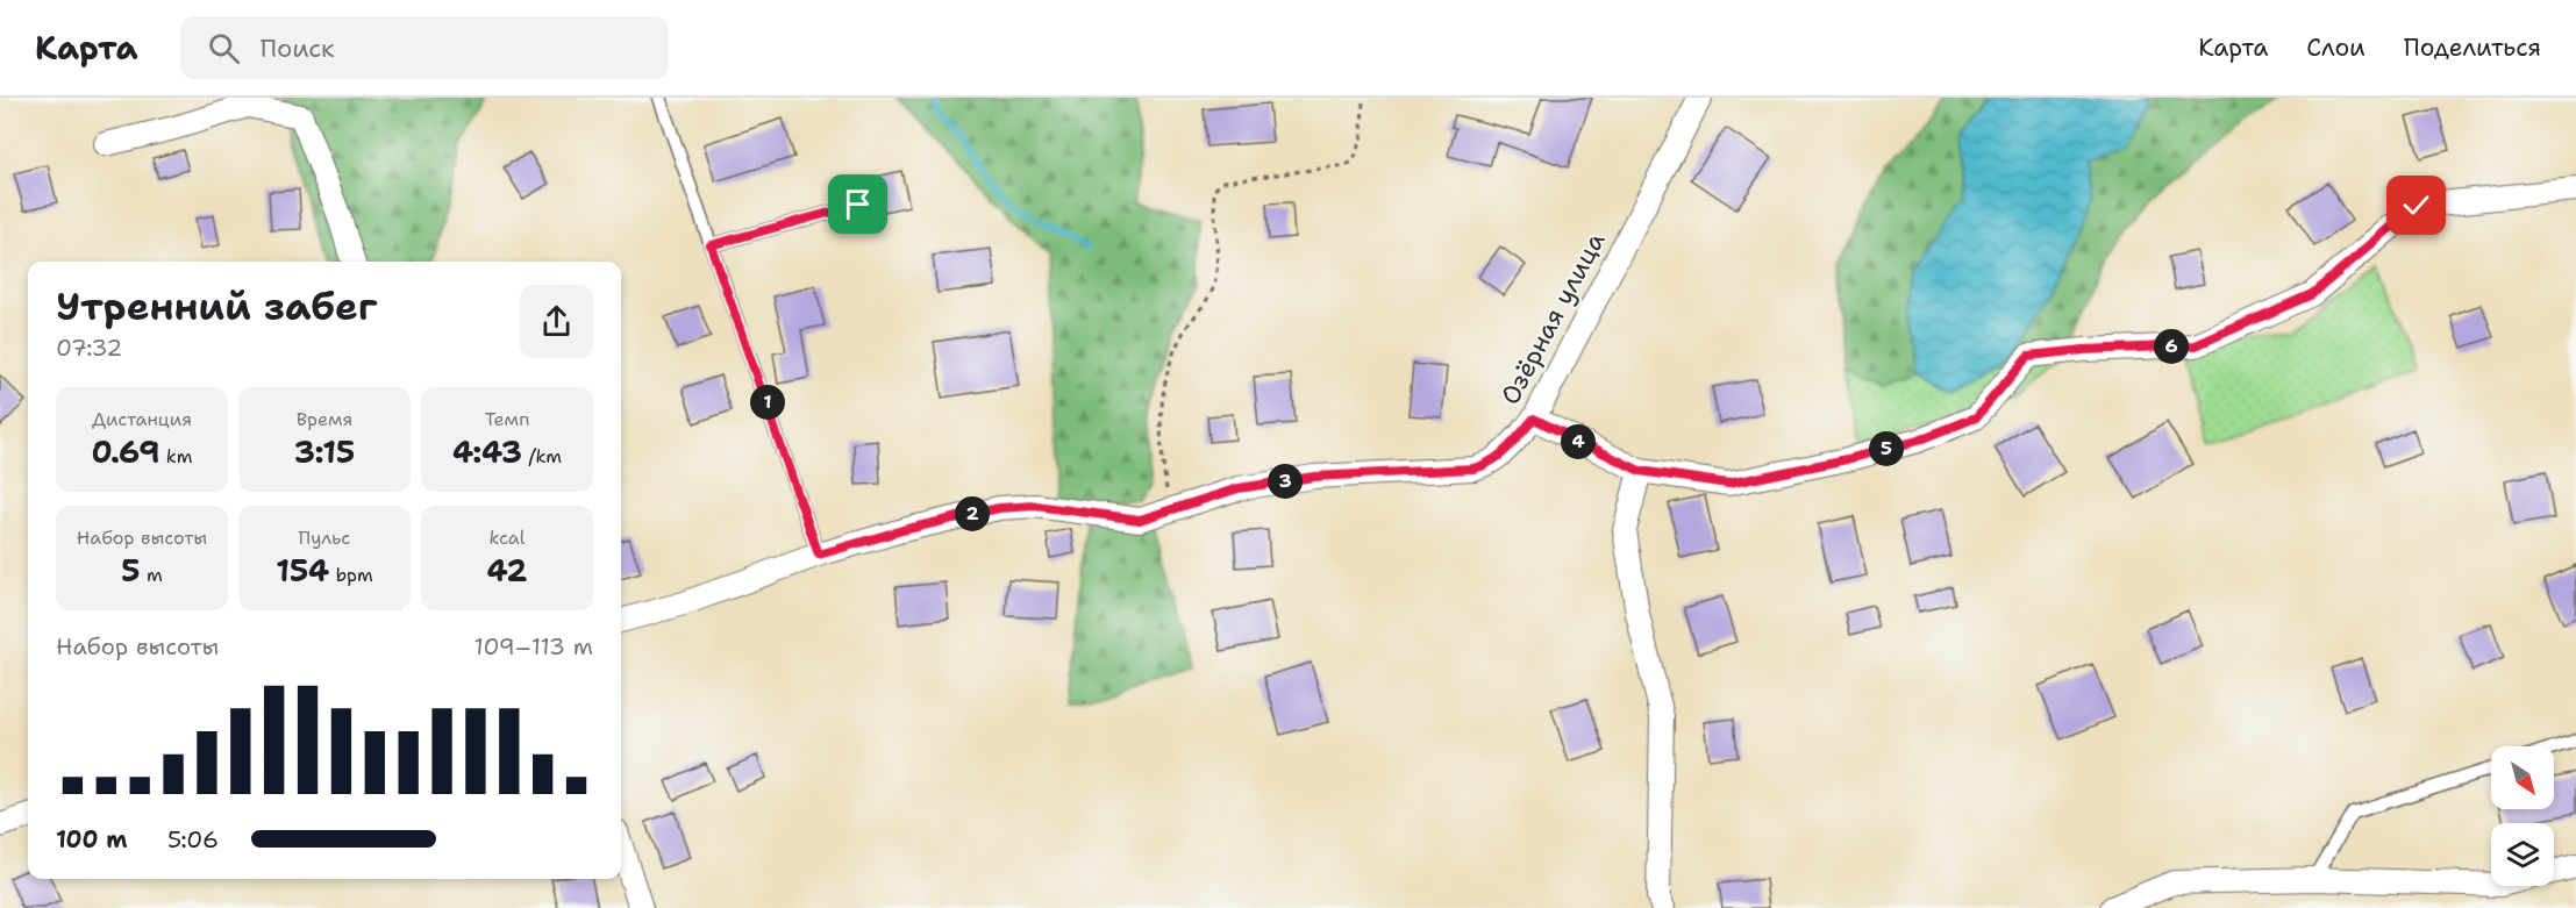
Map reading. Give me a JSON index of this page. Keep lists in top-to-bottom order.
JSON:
{
  "streets": {
    "street": ["Озёрная улица"]
  },
  "north": "bottom right",
  "page": {
    "header": "Карта",
    "search": "Поиск",
    "nav": ["Карта", "Слои", "Поделиться"],
    "heading": ["Утренний забег", "07:32"],
    "pins": [
      "6",
      "1",
      "4",
      "5",
      "3",
      "2"
    ],
    "stats": [
      ["Дистанция", "0.69 km"],
      ["Время", "3:15"],
      ["Темп", "4:43 /km"],
      ["Набор высоты", "5 m"],
      ["Пульс", "154 bpm"],
      ["kcal", "42"]
    ],
    "chart": ["Набор высоты", "109–113 m"],
    "list": [
      {
        "name": "100 m",
        "note": "5:06"
      }
    ]
  }
}
